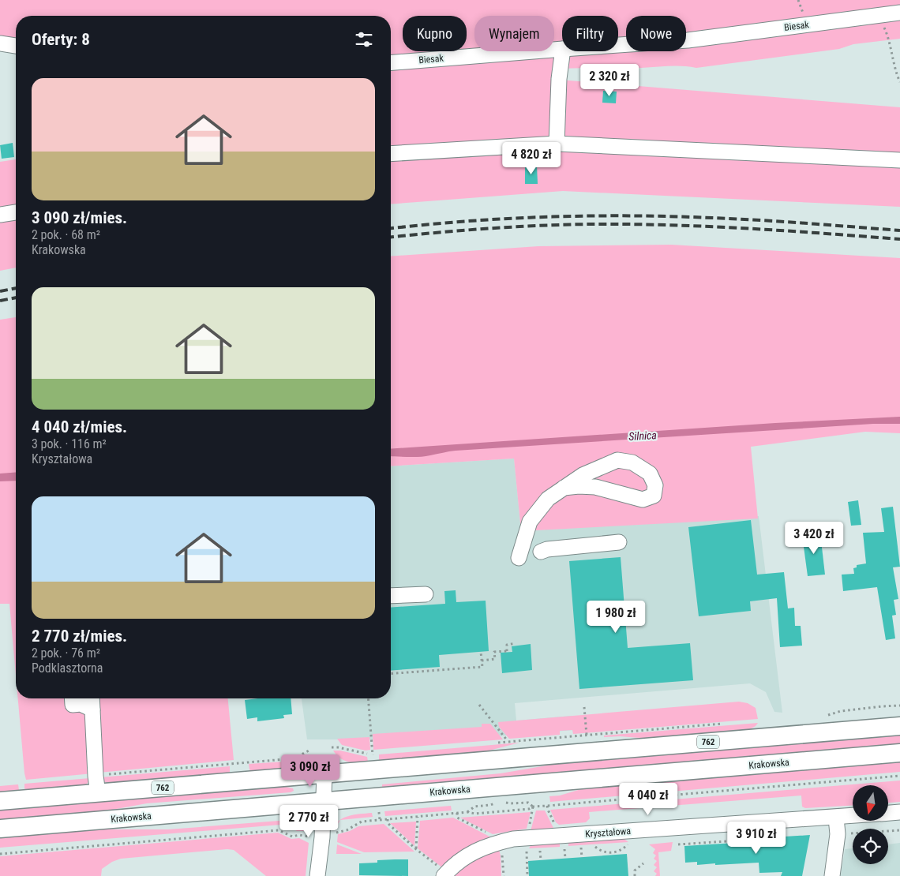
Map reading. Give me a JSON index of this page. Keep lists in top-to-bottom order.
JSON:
{
  "streets": {
    "main road": ["762", "Krakowska"],
    "street": ["Biesak", "Kryształowa"]
  },
  "water": ["Silnica"],
  "north": "bottom",
  "page": {
    "chip": [
      "Kupno",
      "Wynajem",
      "Filtry",
      "Nowe"
    ],
    "heading": "Oferty: 8",
    "list": [
      {
        "name": "3 090 zł/mies.",
        "note": "2 pok. · 68 m² · Krakowska"
      },
      {
        "name": "4 040 zł/mies.",
        "note": "3 pok. · 116 m² · Kryształowa"
      },
      {
        "name": "2 770 zł/mies.",
        "note": "2 pok. · 76 m² · Podklasztorna"
      }
    ],
    "price": [
      "2 320 zł",
      "4 820 zł",
      "3 420 zł",
      "1 980 zł",
      "3 090 zł",
      "4 040 zł",
      "2 770 zł",
      "3 910 zł"
    ]
  }
}
